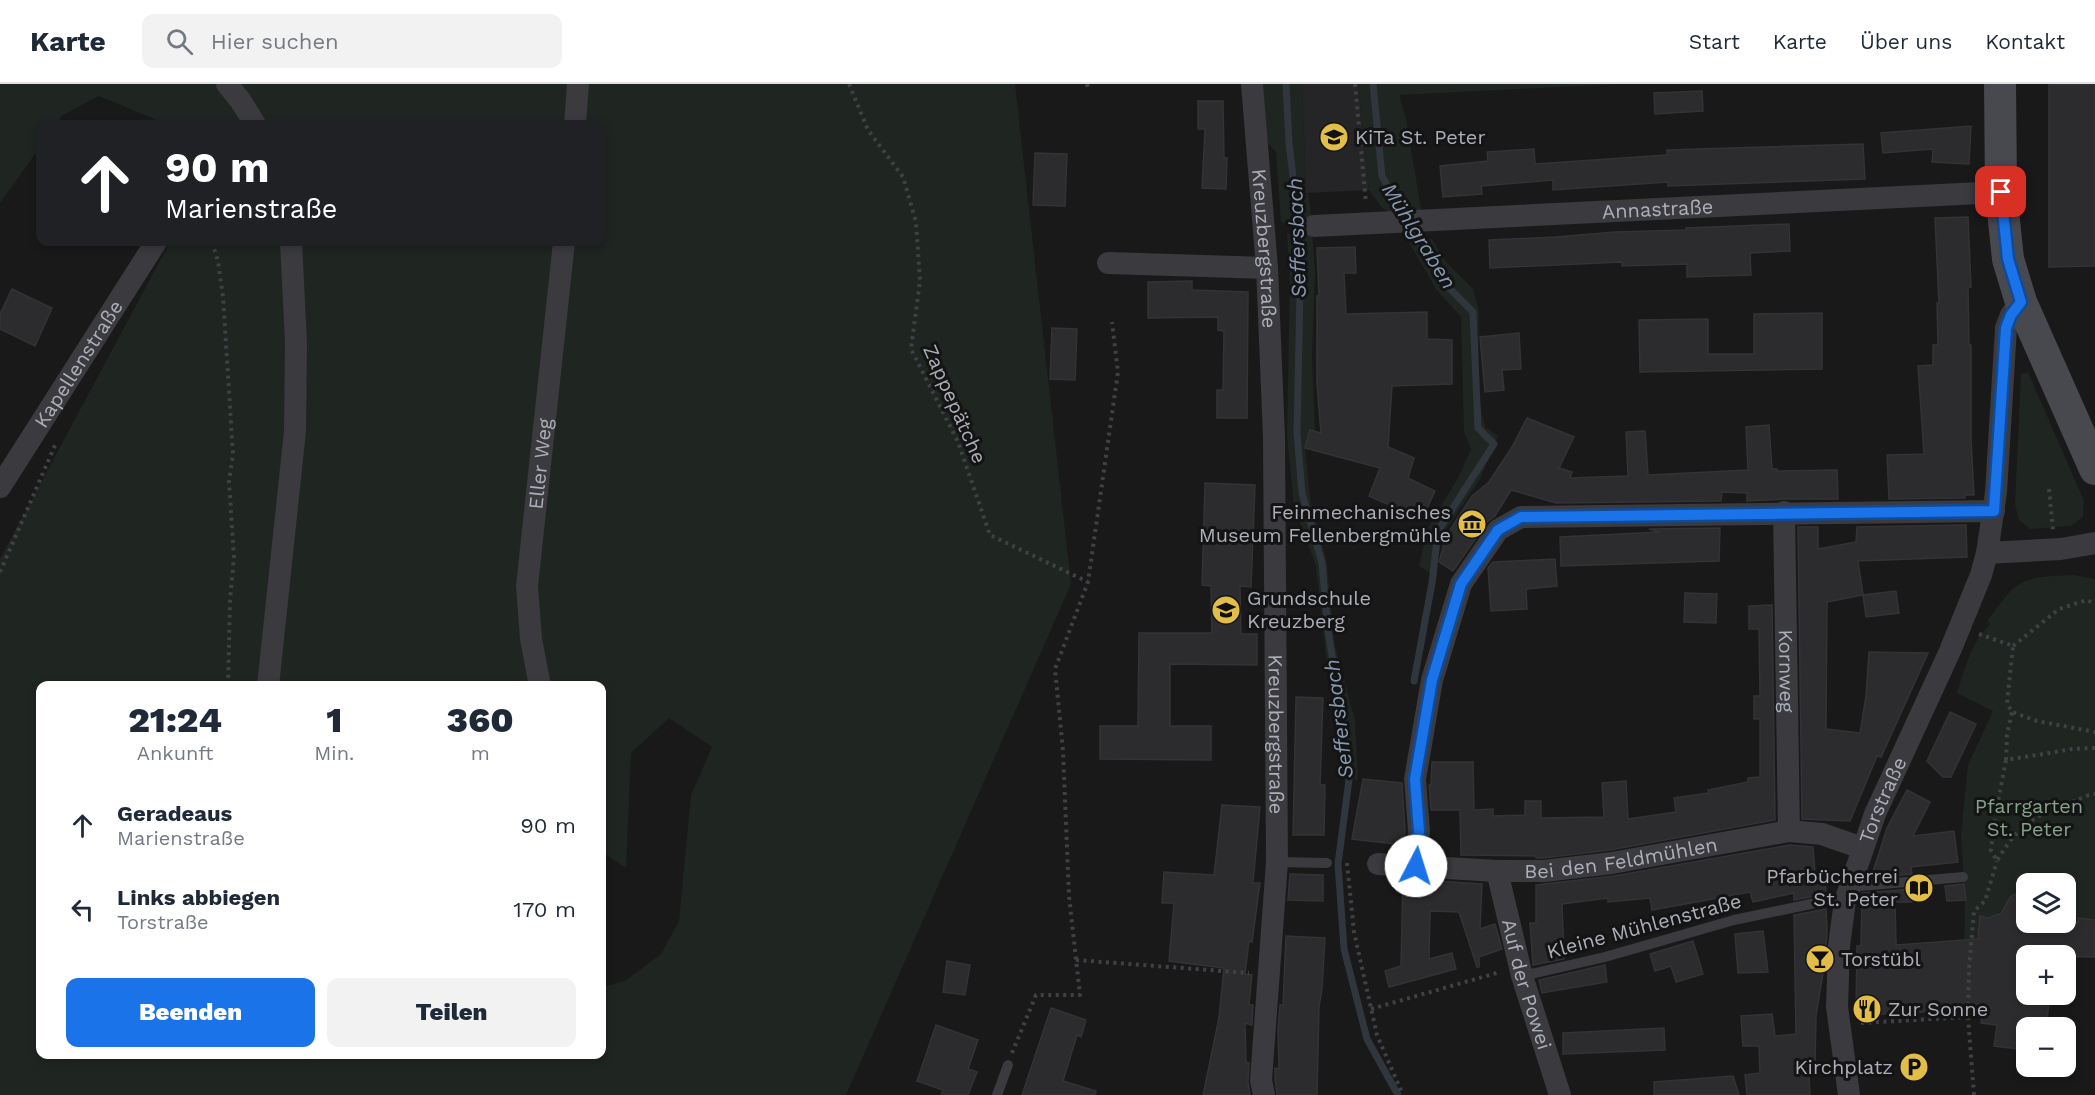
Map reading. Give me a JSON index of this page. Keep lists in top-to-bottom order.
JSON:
{
  "streets": {
    "street": [
      "Annastraße",
      "Kreuzbergstraße",
      "Kapellenstraße",
      "Eller Weg",
      "Kornweg",
      "Torstraße",
      "Bei den Feldmühlen",
      "Auf der Powei"
    ],
    "lane": ["Kleine Mühlenstraße"],
    "path": ["Zappepätche"]
  },
  "crossings": [
    ["Kornweg", "Bei den Feldmühlen"],
    ["Torstraße", "Bei den Feldmühlen"],
    ["Torstraße", "Kleine Mühlenstraße"],
    ["Bei den Feldmühlen", "Auf der Powei"],
    ["Kleine Mühlenstraße", "Auf der Powei"]
  ],
  "water": ["Mühlgraben", "Seffersbach"],
  "parks": ["Pfarrgarten St. Peter"],
  "places": {
    "school or university": ["KiTa St. Peter", "Grundschule Kreuzberg"],
    "museum": ["Feinmechanisches Museum Fellenbergmühle"],
    "library": ["Pfarbücherrei St. Peter"],
    "bar": ["Torstübl"],
    "restaurant": ["Zur Sonne"],
    "parking": ["Kirchplatz"]
  },
  "page": {
    "header": "Karte",
    "search": "Hier suchen",
    "nav": [
      "Start",
      "Karte",
      "Über uns",
      "Kontakt"
    ],
    "turn": ["90 m", "Marienstraße"],
    "eta": [
      "21:24",
      "Ankunft",
      "1",
      "Min.",
      "360",
      "m"
    ],
    "list": [
      {
        "name": "Geradeaus",
        "note": "Marienstraße",
        "value": "90 m"
      },
      {
        "name": "Links abbiegen",
        "note": "Torstraße",
        "value": "170 m"
      }
    ],
    "map_buttons": ["+", "−"],
    "buttons": ["Beenden", "Teilen"]
  }
}
